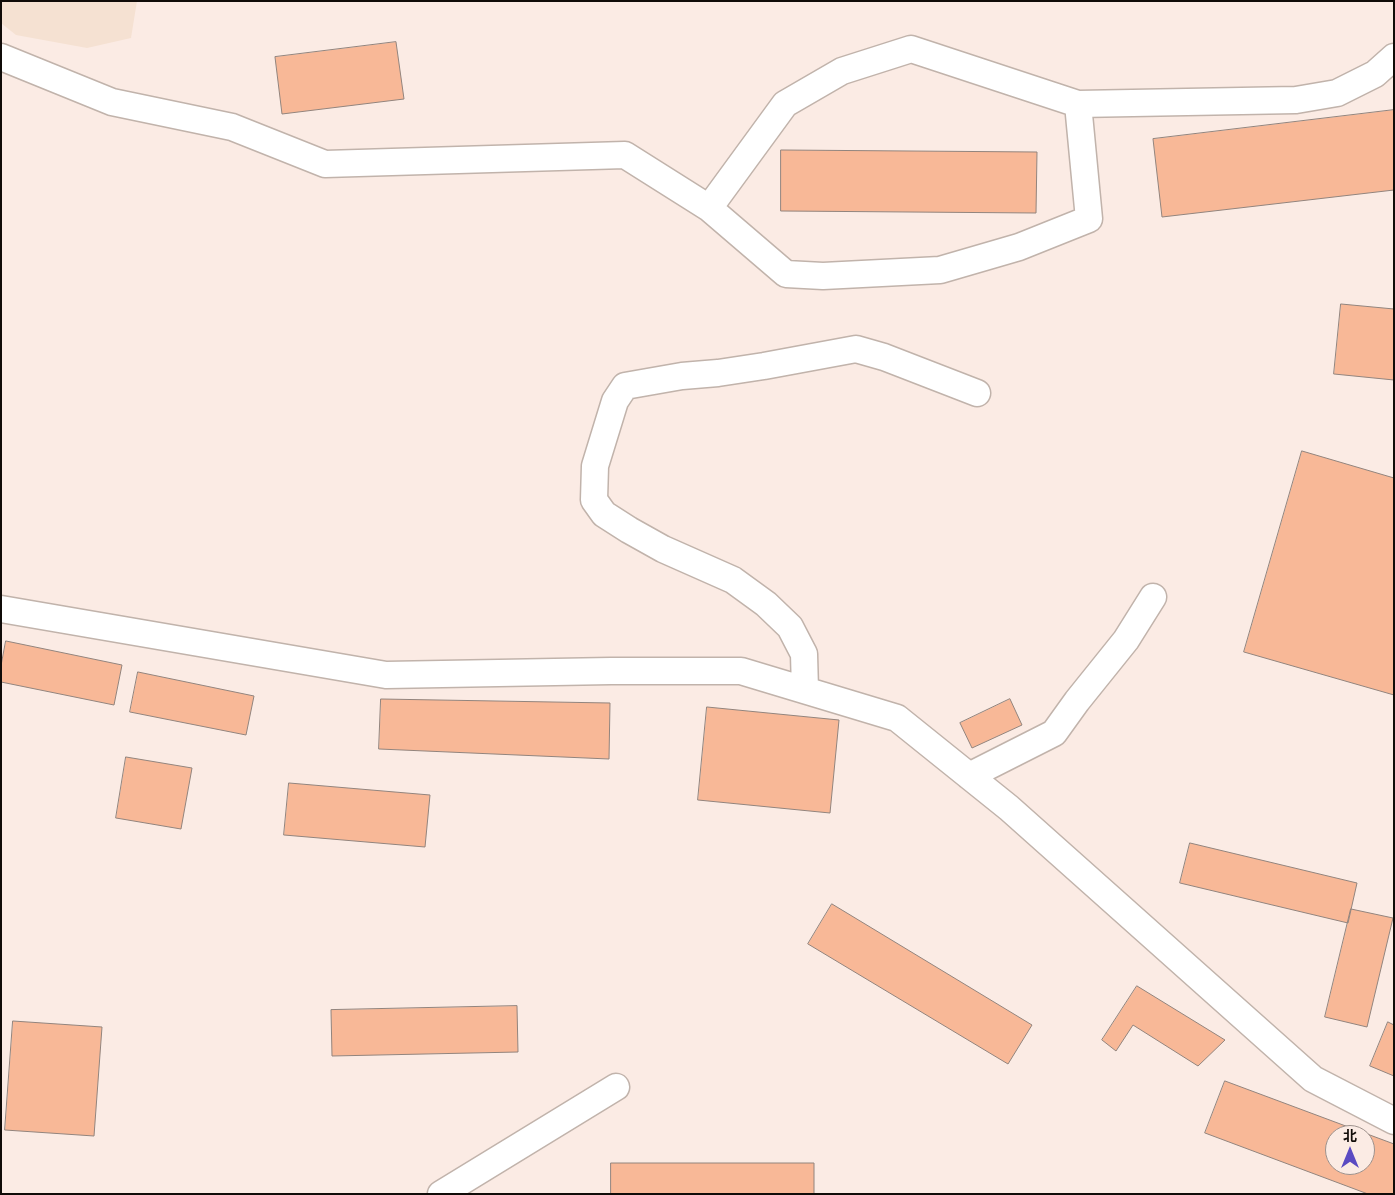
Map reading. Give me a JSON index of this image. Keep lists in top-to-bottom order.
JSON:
{
  "north": "top"
}
